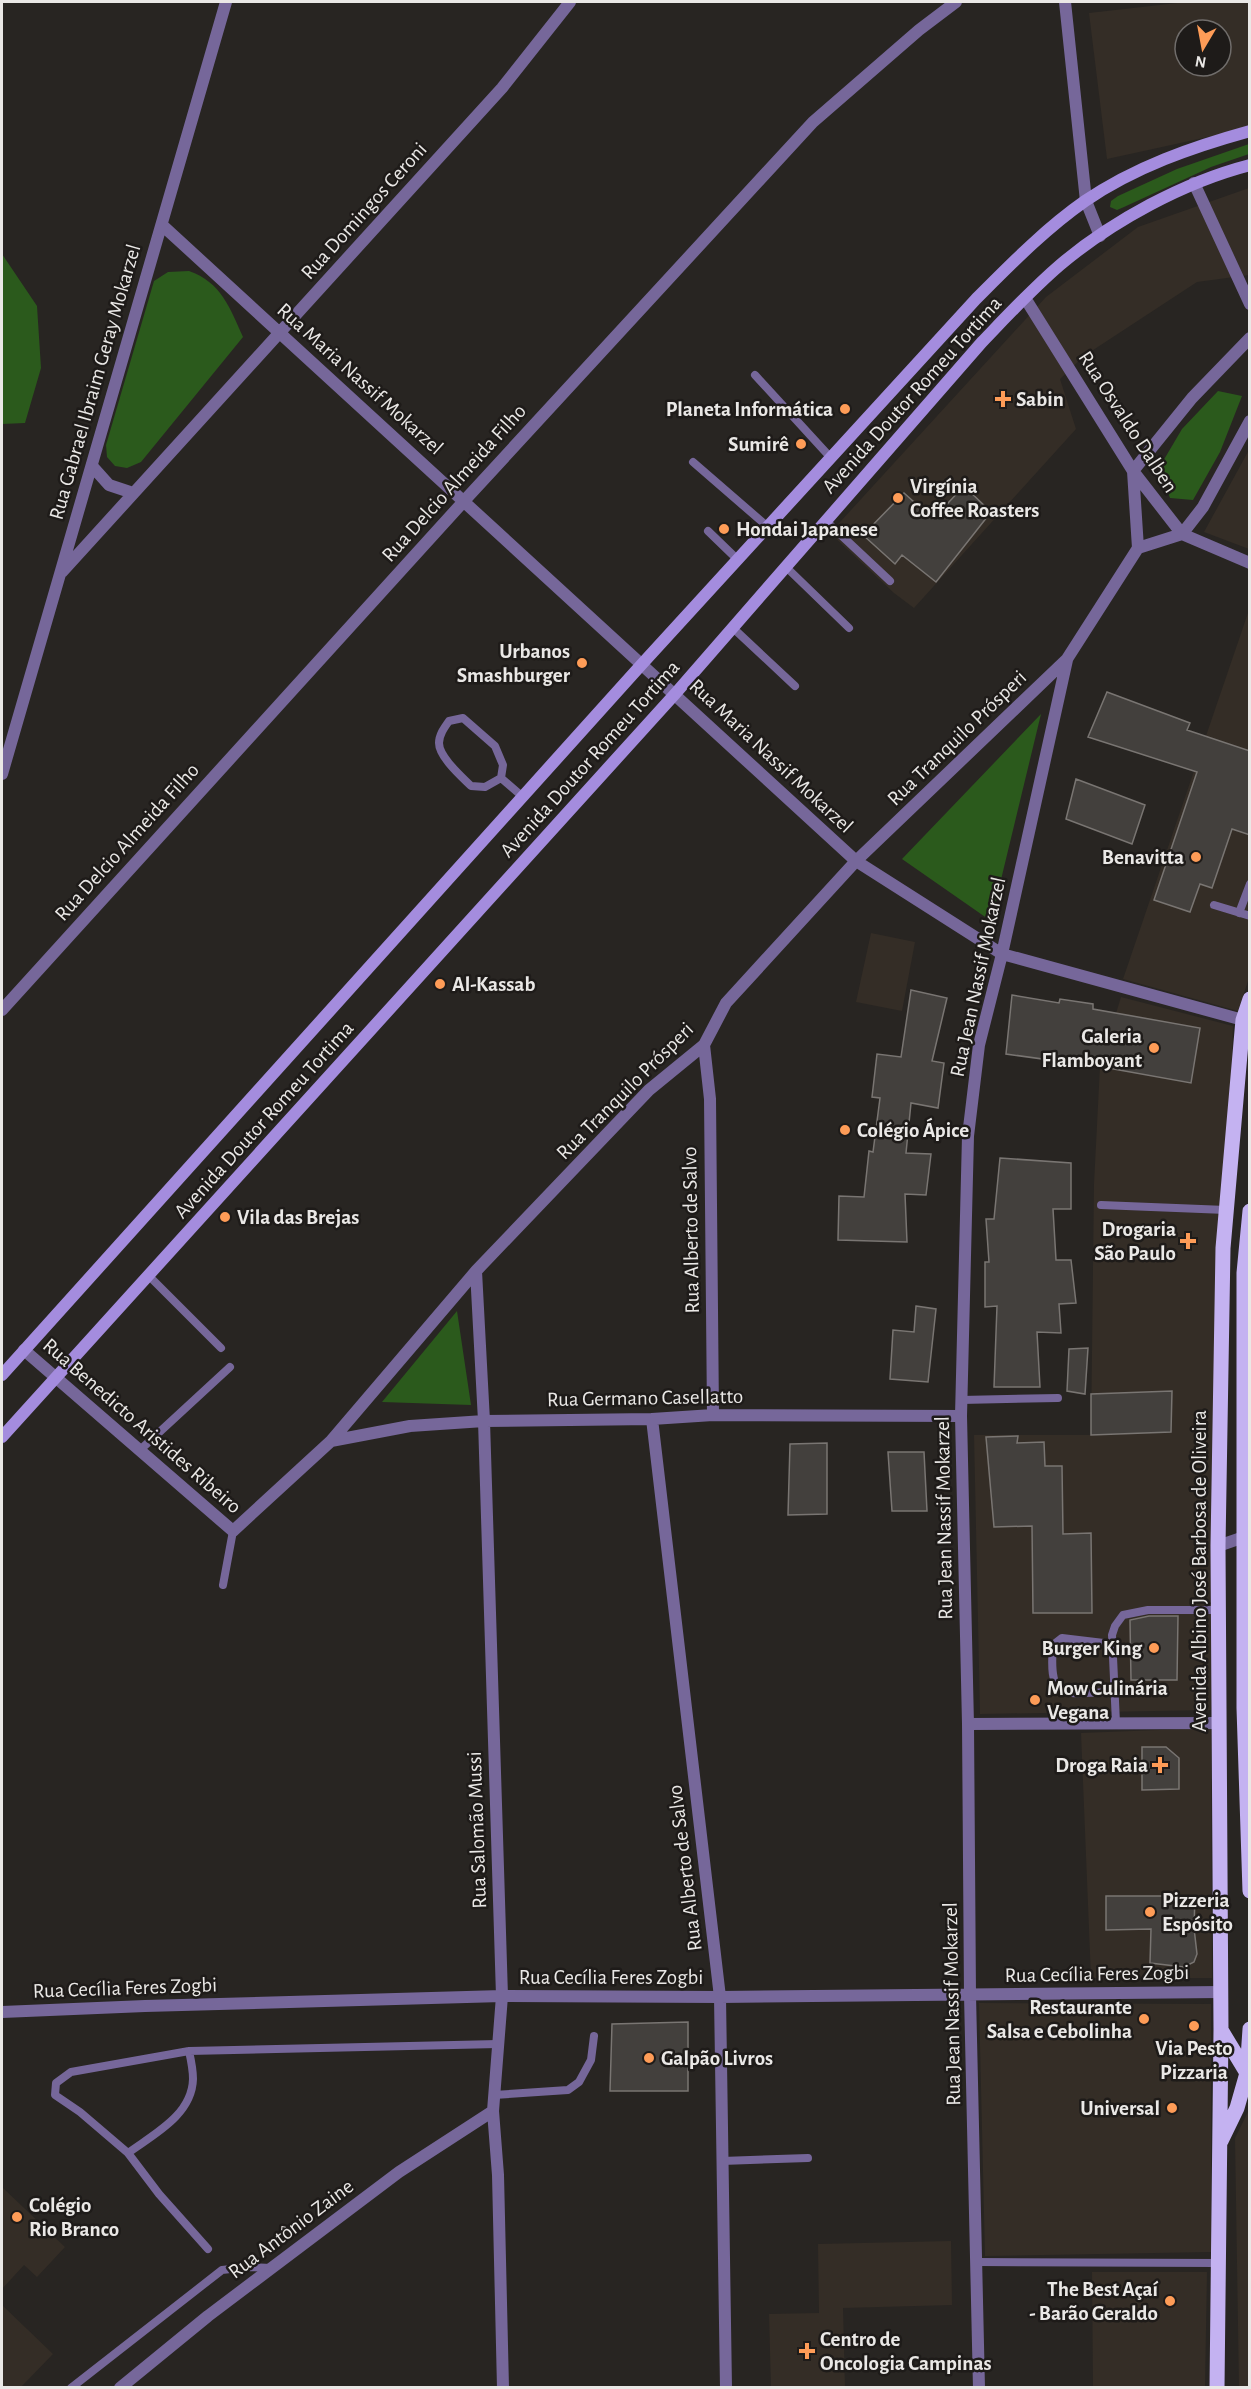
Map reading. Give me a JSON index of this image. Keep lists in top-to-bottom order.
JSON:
{
  "streets": {
    "main road": ["Avenida Doutor Romeu Tortima", "Avenida Albino José Barbosa de Oliveira"],
    "street": [
      "Rua Domingos Ceroni",
      "Rua Maria Nassif Mokarzel",
      "Rua Gabrael Ibraim Geray Mokarzel",
      "Rua Osvaldo Dalben",
      "Rua Delcio Almeida Filho",
      "Rua Tranquilo Prósperi",
      "Rua Jean Nassif Mokarzel",
      "Rua Alberto de Salvo",
      "Rua Germano Casellatto",
      "Rua Benedicto Aristides Ribeiro",
      "Rua Salomão Mussi",
      "Rua Cecília Feres Zogbi",
      "Rua Antônio Zaine"
    ]
  },
  "crossings": [
    ["Rua Domingos Ceroni", "Rua Maria Nassif Mokarzel"],
    ["Rua Domingos Ceroni", "Rua Gabrael Ibraim Geray Mokarzel"],
    ["Rua Maria Nassif Mokarzel", "Rua Gabrael Ibraim Geray Mokarzel"],
    ["Rua Maria Nassif Mokarzel", "Avenida Doutor Romeu Tortima"],
    ["Rua Maria Nassif Mokarzel", "Rua Delcio Almeida Filho"],
    ["Rua Maria Nassif Mokarzel", "Rua Tranquilo Prósperi"],
    ["Rua Maria Nassif Mokarzel", "Rua Jean Nassif Mokarzel"],
    ["Rua Maria Nassif Mokarzel", "Avenida Albino José Barbosa de Oliveira"],
    ["Avenida Doutor Romeu Tortima", "Rua Osvaldo Dalben"],
    ["Avenida Doutor Romeu Tortima", "Rua Benedicto Aristides Ribeiro"],
    ["Rua Tranquilo Prósperi", "Rua Jean Nassif Mokarzel"],
    ["Rua Tranquilo Prósperi", "Rua Alberto de Salvo"],
    ["Rua Tranquilo Prósperi", "Rua Germano Casellatto"],
    ["Rua Tranquilo Prósperi", "Rua Benedicto Aristides Ribeiro"],
    ["Rua Tranquilo Prósperi", "Rua Salomão Mussi"],
    ["Rua Jean Nassif Mokarzel", "Rua Germano Casellatto"],
    ["Rua Jean Nassif Mokarzel", "Rua Cecília Feres Zogbi"],
    ["Rua Alberto de Salvo", "Rua Germano Casellatto"],
    ["Rua Alberto de Salvo", "Rua Cecília Feres Zogbi"],
    ["Rua Germano Casellatto", "Rua Salomão Mussi"],
    ["Avenida Albino José Barbosa de Oliveira", "Rua Cecília Feres Zogbi"],
    ["Rua Salomão Mussi", "Rua Cecília Feres Zogbi"],
    ["Rua Salomão Mussi", "Rua Antônio Zaine"]
  ],
  "places": {
    "health": [
      "Sabin",
      "Drogaria São Paulo",
      "Droga Raia",
      "Centro de Oncologia Campinas"
    ],
    "other": [
      "Planeta Informática",
      "Sumirê",
      "Virgínia Coffee Roasters",
      "Hondai Japanese",
      "Urbanos Smashburger",
      "Benavitta",
      "Al-Kassab",
      "Galeria Flamboyant",
      "Colégio Ápice",
      "Vila das Brejas",
      "Burger King",
      "Mow Culinária Vegana",
      "Pizzeria Espósito",
      "Restaurante Salsa e Cebolinha",
      "Via Pesto Pizzaria",
      "Galpão Livros",
      "Universal",
      "Colégio Rio Branco",
      "The Best Açaí - Barão Geraldo"
    ]
  },
  "north": "bottom"
}
